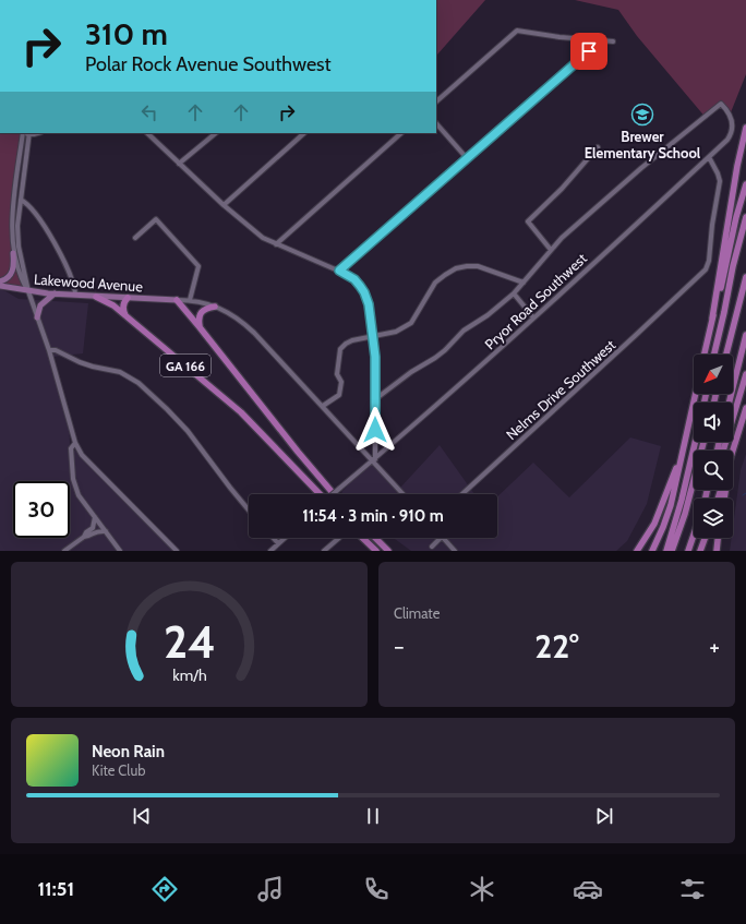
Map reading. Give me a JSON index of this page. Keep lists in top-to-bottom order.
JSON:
{
  "streets": {
    "highway": ["GA 166"],
    "main road": ["Lakewood Avenue"],
    "street": ["Pryor Road Southwest", "Nelms Drive Southwest"]
  },
  "crossings": [
    ["Lakewood Avenue", "GA 166"],
    ["Pryor Road Southwest", "Nelms Drive Southwest"]
  ],
  "places": {
    "school or university": ["Brewer Elementary School"]
  },
  "north": "bottom left",
  "page": {
    "turn": ["310 m", "Polar Rock Avenue Southwest"],
    "limit": "30",
    "trip": "11:54 · 3 min · 910 m",
    "tile": "Climate",
    "heat": ["−", "22°", "+"],
    "song": ["Neon Rain", "Kite Club"],
    "tabs": "11:51",
    "gauge": ["24", "km/h"]
  }
}
